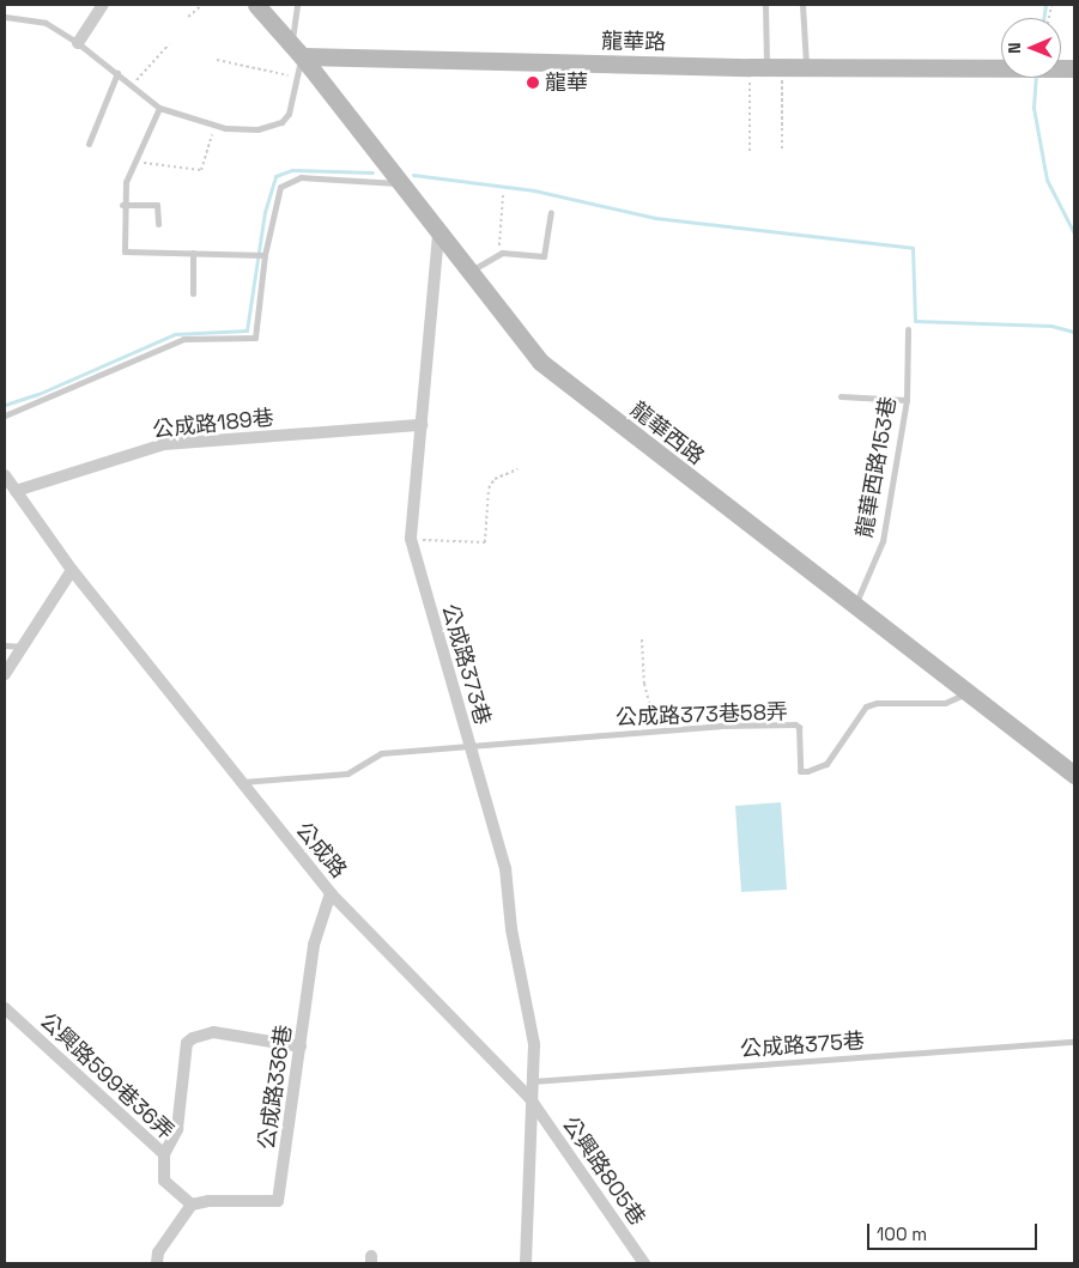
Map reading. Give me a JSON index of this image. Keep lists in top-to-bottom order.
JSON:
{
  "streets": {
    "street": [
      "龍華路",
      "公成路189巷",
      "龍華西路",
      "公成路373巷",
      "公成路",
      "公興路599巷36弄",
      "公成路336巷",
      "公興路805巷"
    ],
    "lane": ["龍華西路153巷", "公成路373巷58弄", "公成路375巷"]
  },
  "crossings": [
    ["龍華路", "龍華西路"],
    ["公成路189巷", "公成路373巷"],
    ["公成路189巷", "公成路"],
    ["龍華西路", "龍華西路153巷"],
    ["龍華西路", "公成路373巷"],
    ["龍華西路", "公成路373巷58弄"],
    ["公成路373巷", "公成路373巷58弄"],
    ["公成路373巷", "公成路"],
    ["公成路373巷", "公成路375巷"],
    ["公成路373巷", "公興路805巷"],
    ["公成路373巷58弄", "公成路"],
    ["公成路", "公成路336巷"],
    ["公成路", "公興路805巷"],
    ["公興路599巷36弄", "公成路336巷"]
  ],
  "places": ["龍華"],
  "scale_bar": "100 m",
  "north": "left"
}
